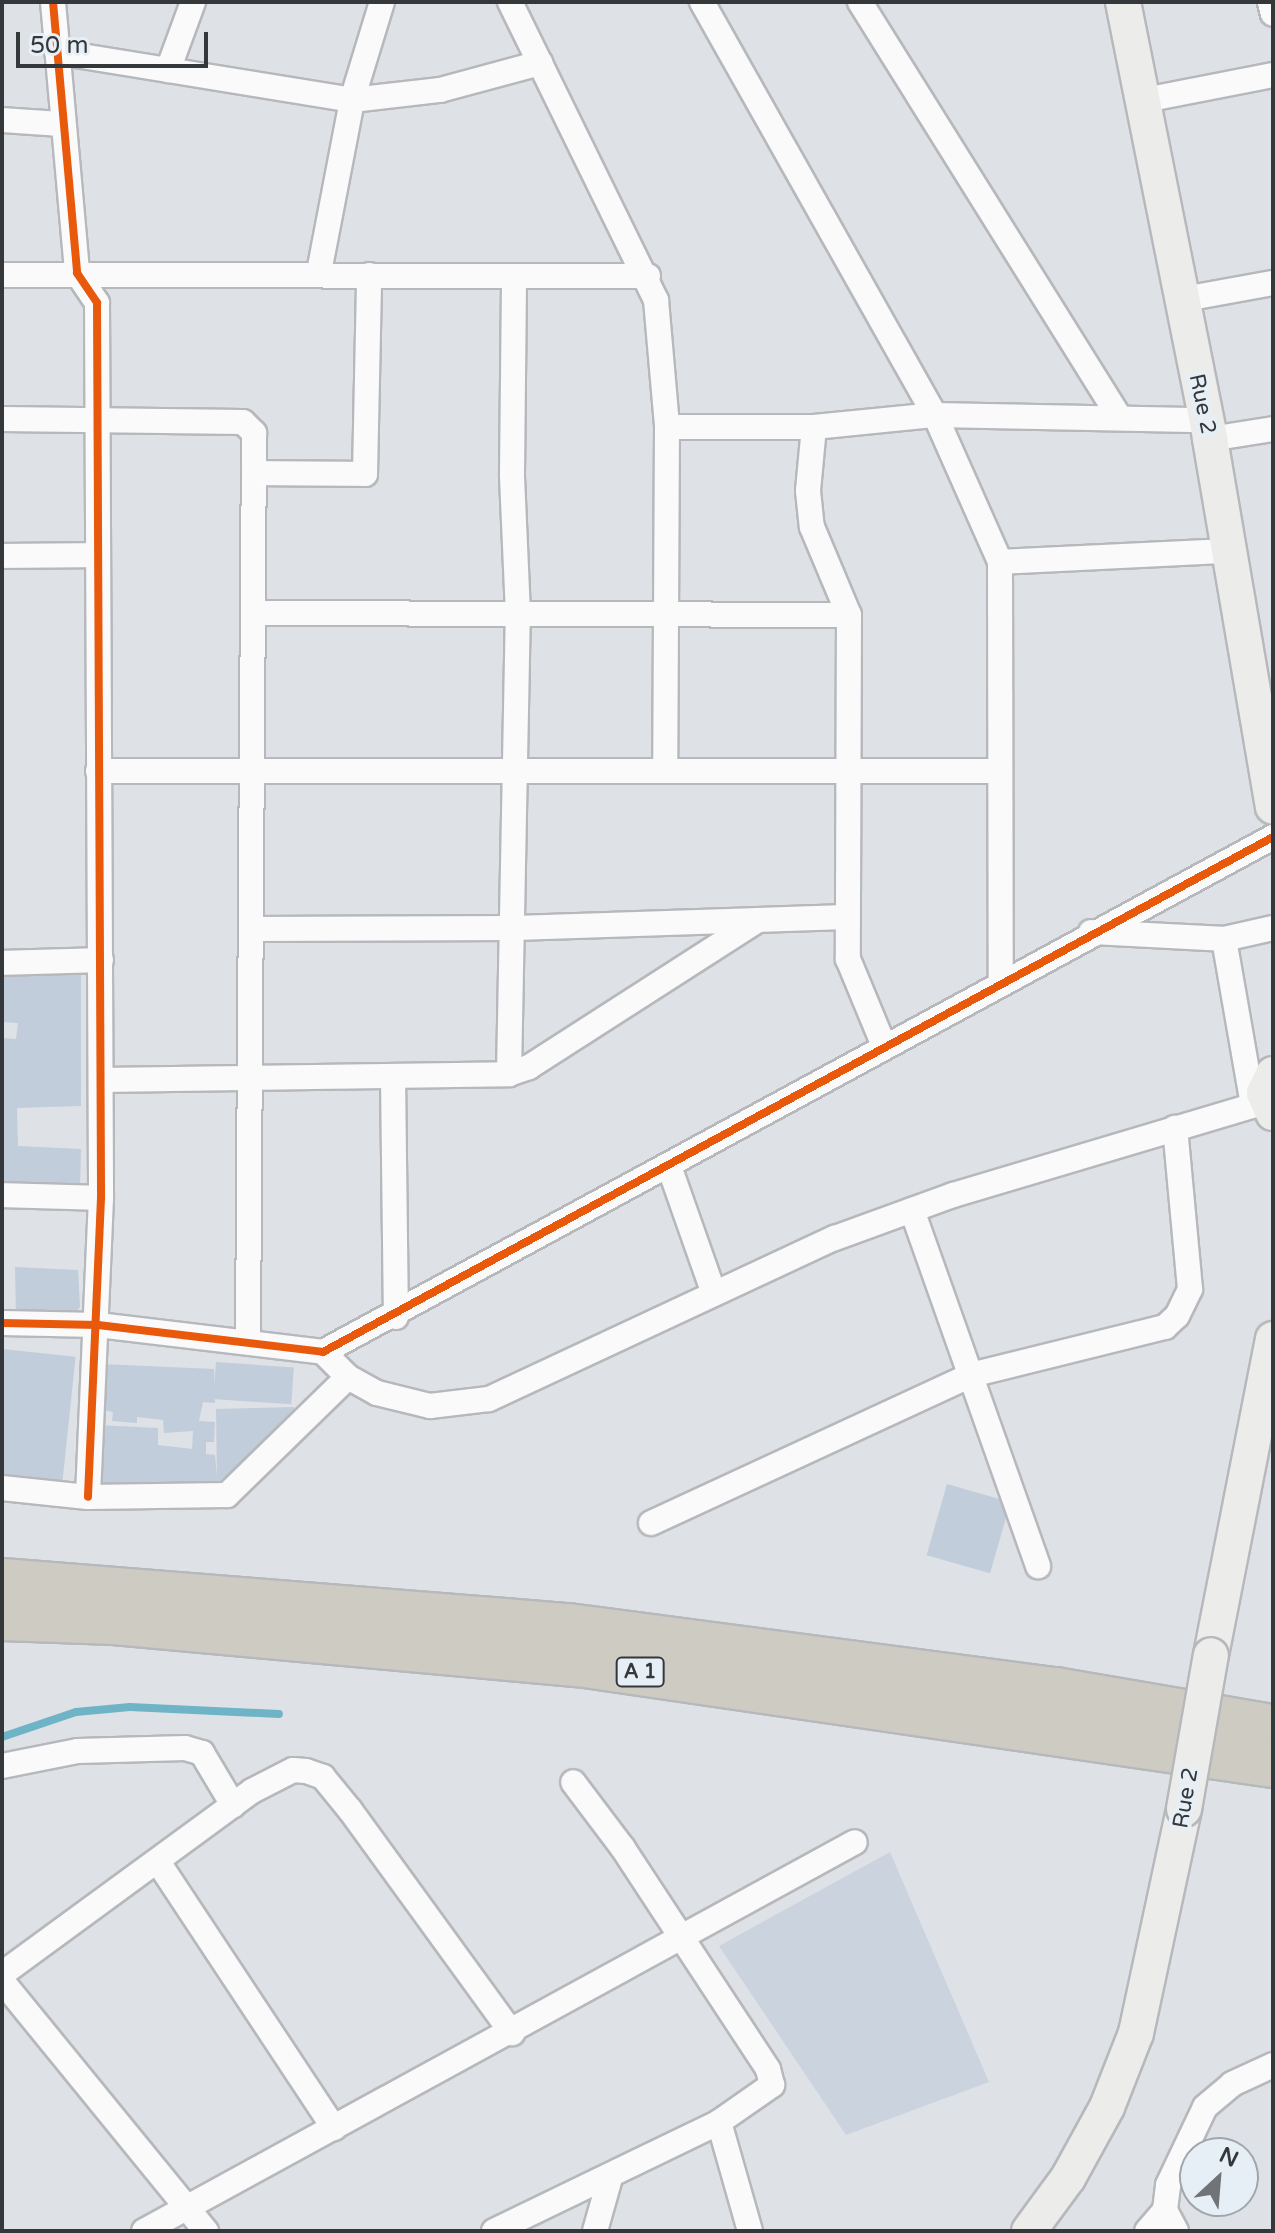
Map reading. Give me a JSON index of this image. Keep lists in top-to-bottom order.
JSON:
{
  "streets": {
    "highway": ["A 1"],
    "street": ["Rue 2"]
  },
  "scale_bar": "50 m",
  "north": "top right"
}
